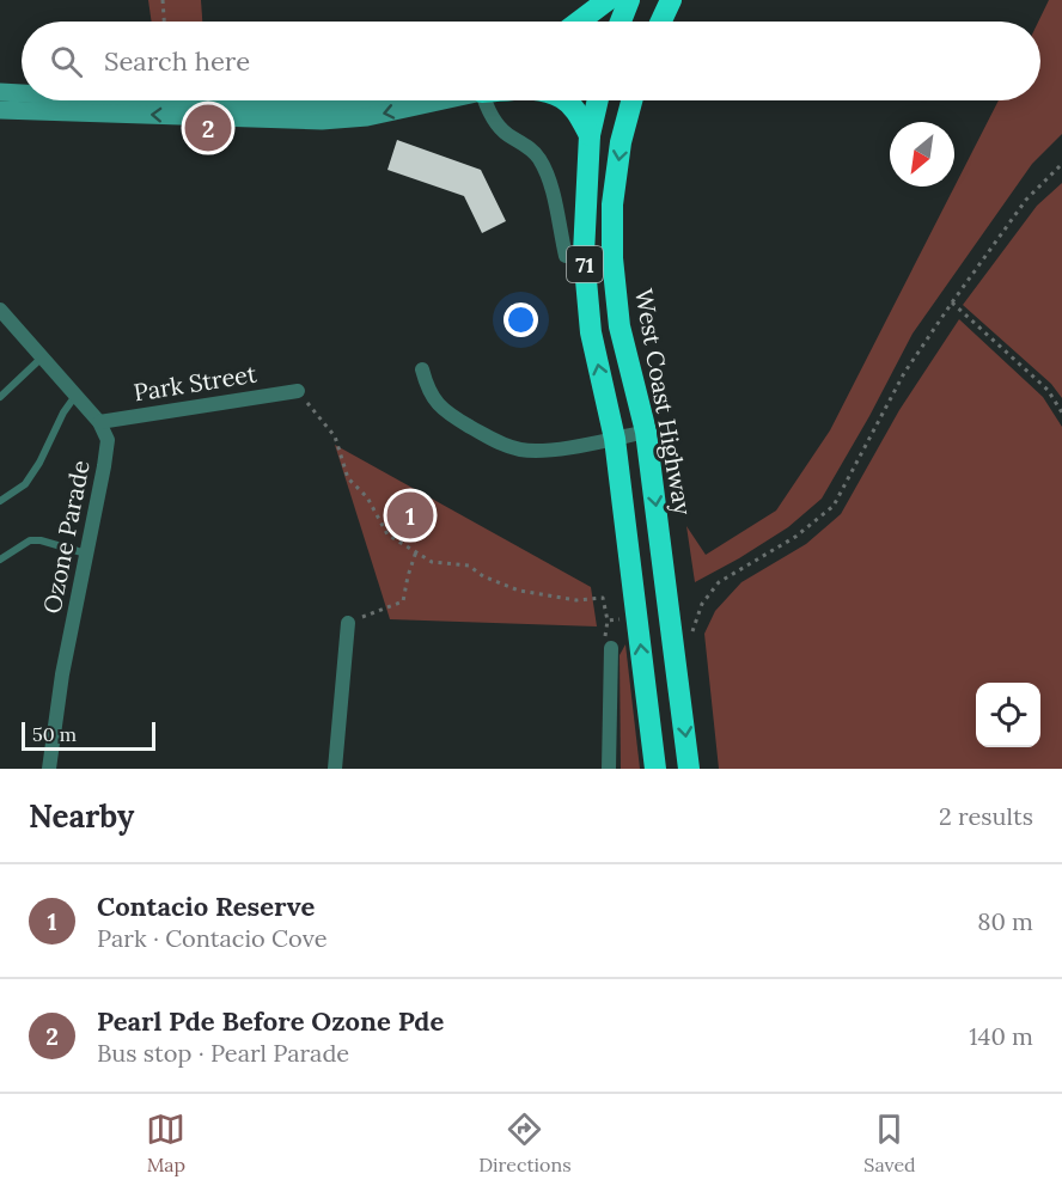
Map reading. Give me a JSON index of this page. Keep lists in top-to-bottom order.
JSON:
{
  "streets": {
    "highway": ["71", "West Coast Highway"],
    "street": ["Park Street", "Ozone Parade"]
  },
  "crossings": [
    ["Park Street", "Ozone Parade"]
  ],
  "scale_bar": "50 m",
  "north": "bottom left",
  "page": {
    "search": "Search here",
    "pins": ["2", "1"],
    "scale": "50 m",
    "heading": ["Nearby", "2 results"],
    "list": [
      {
        "mark": "1",
        "name": "Contacio Reserve",
        "note": "Park · Contacio Cove",
        "value": "80 m"
      },
      {
        "mark": "2",
        "name": "Pearl Pde Before Ozone Pde",
        "note": "Bus stop · Pearl Parade",
        "value": "140 m"
      }
    ],
    "nav": ["Map", "Directions", "Saved"]
  }
}
